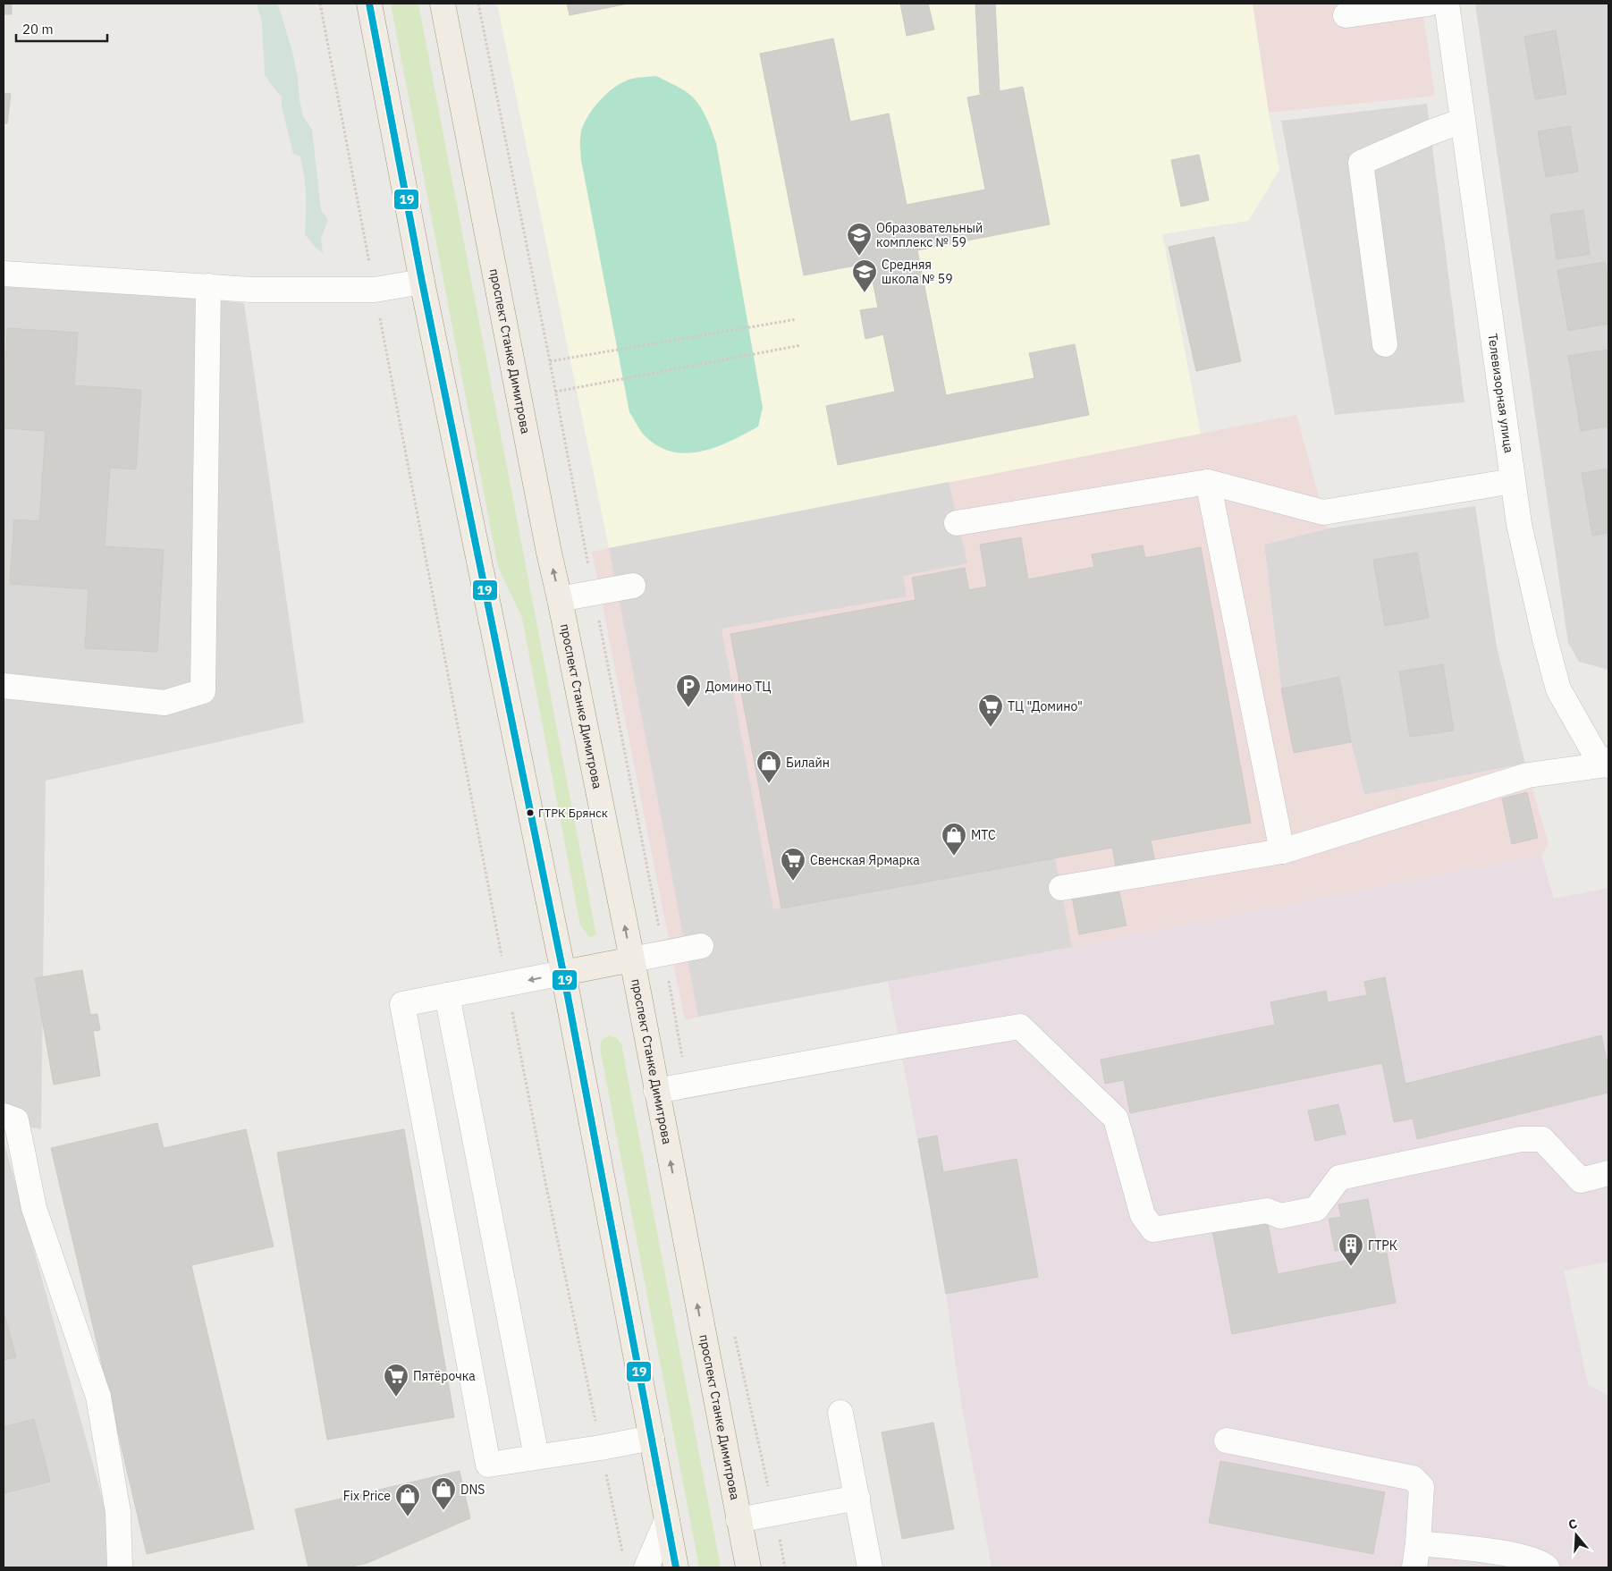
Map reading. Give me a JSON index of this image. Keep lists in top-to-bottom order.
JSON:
{
  "streets": {
    "main road": ["проспект Станке Димитрова"],
    "street": ["Телевизорная улица"]
  },
  "places": {
    "school or university": ["Образовательный комплекс № 59", "Средняя школа № 59"],
    "parking": ["Домино ТЦ"],
    "supermarket": ["ТЦ \"Домино\"", "Свенская Ярмарка", "Пятёрочка"],
    "shop": [
      "Билайн",
      "МТС",
      "DNS",
      "Fix Price"
    ],
    "other": ["ГТРК Брянск"],
    "building": ["ГТРК"]
  },
  "lines": ["transit line 19"],
  "scale_bar": "20 m",
  "north": "top"
}
